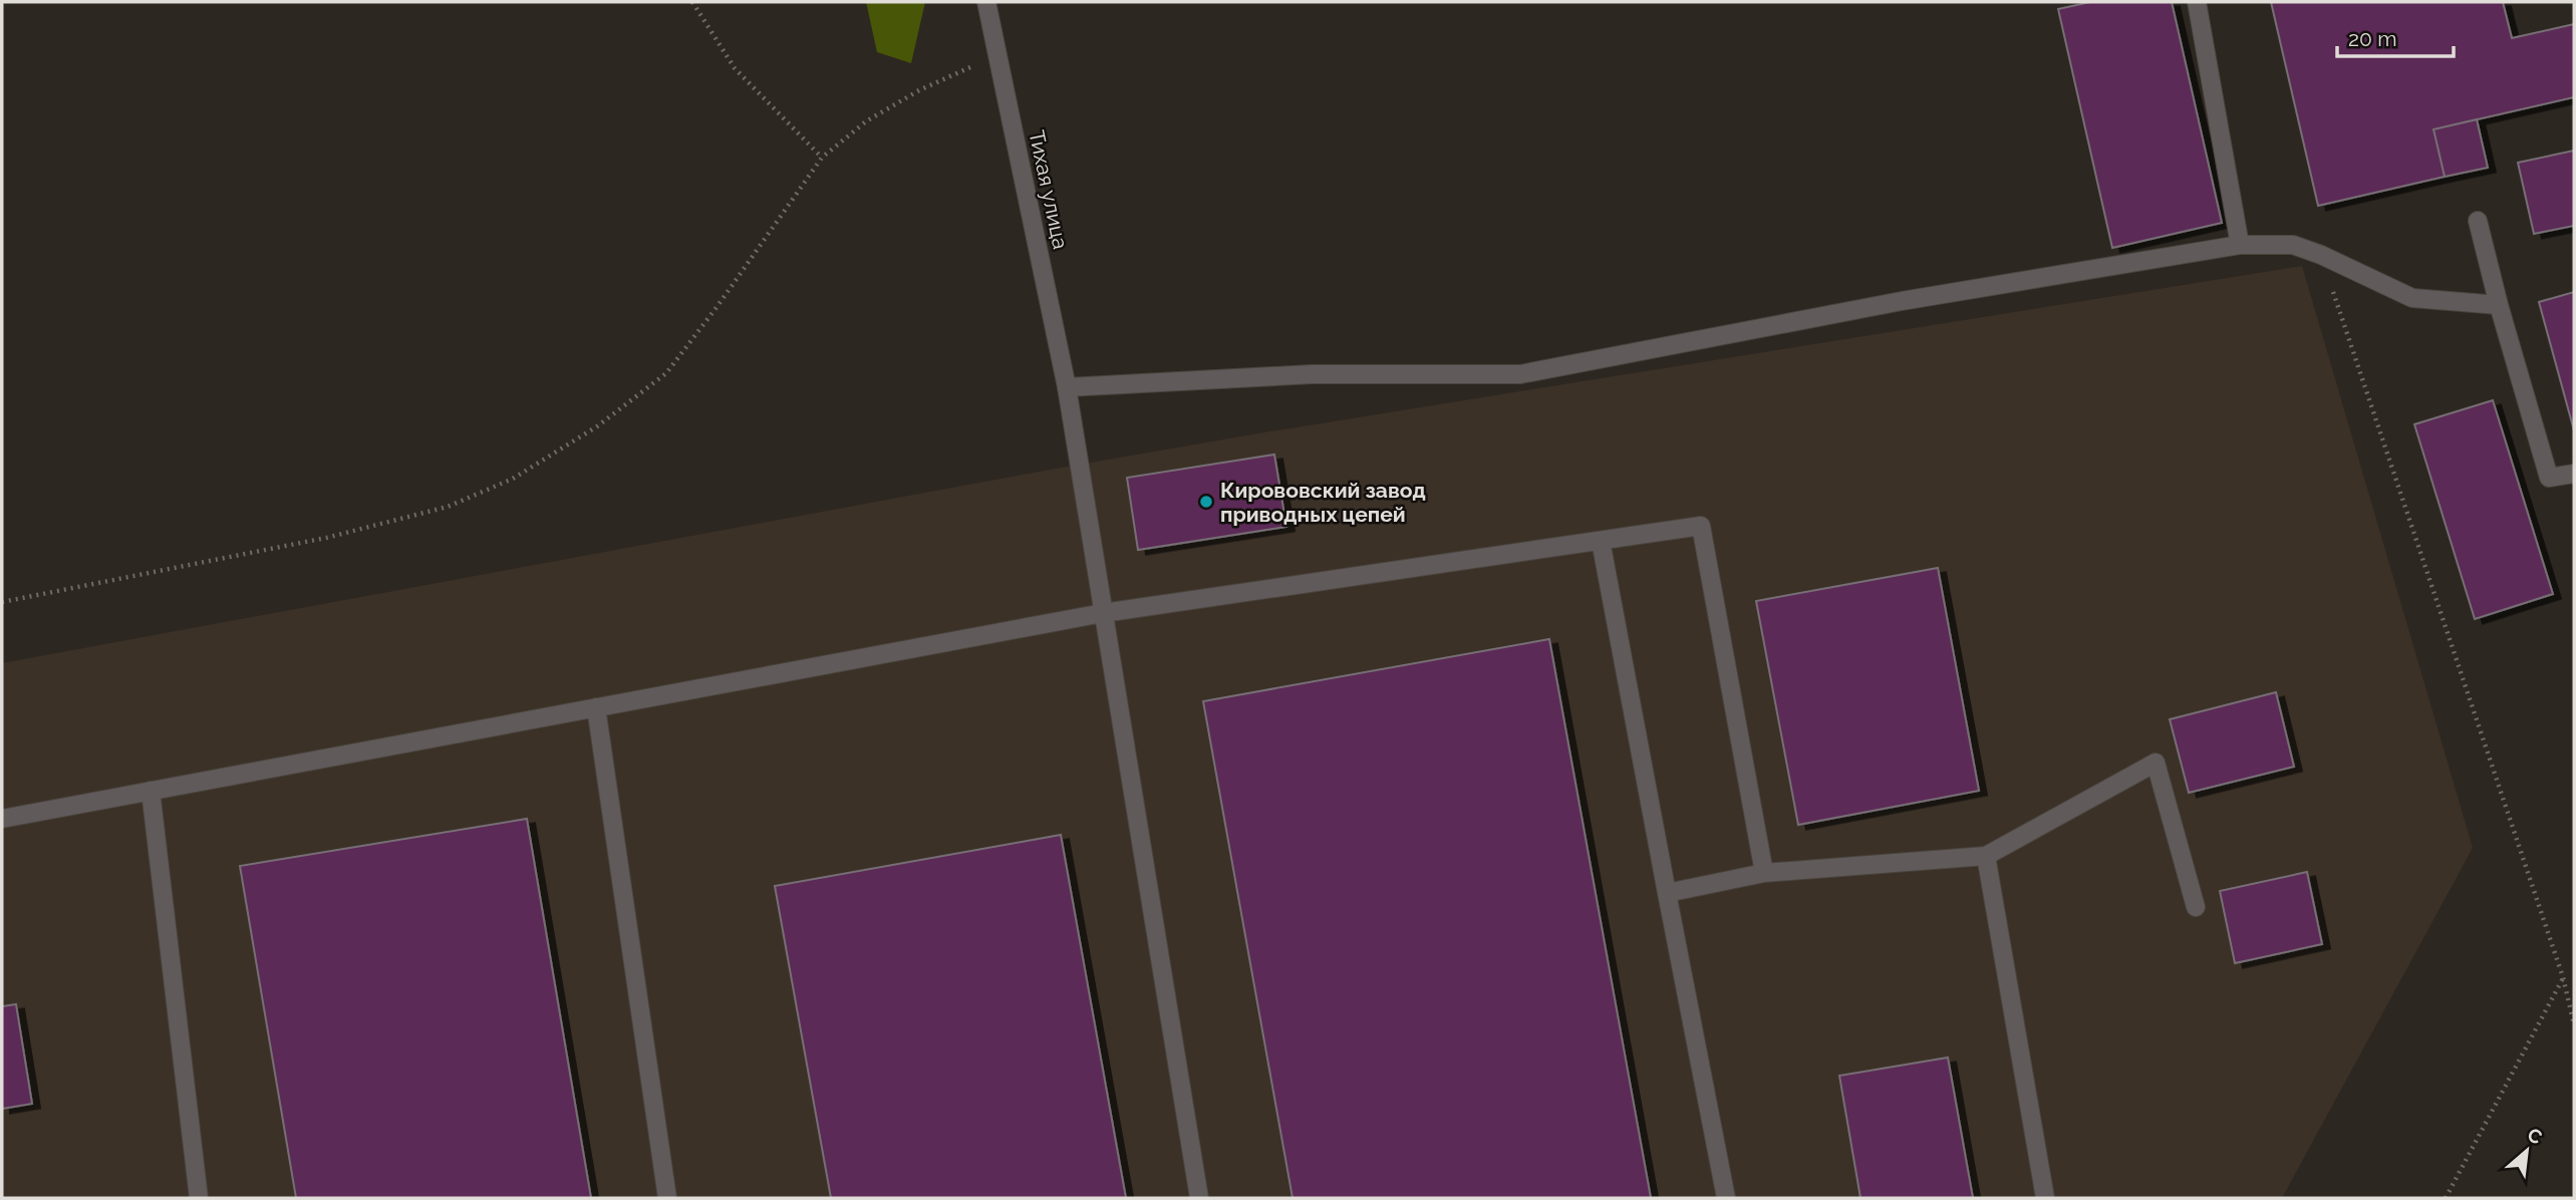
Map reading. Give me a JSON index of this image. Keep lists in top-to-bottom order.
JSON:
{
  "streets": {
    "street": ["Тихая улица"]
  },
  "places": ["Кирововский завод приводных цепей"],
  "scale_bar": "20 m",
  "north": "top right"
}
